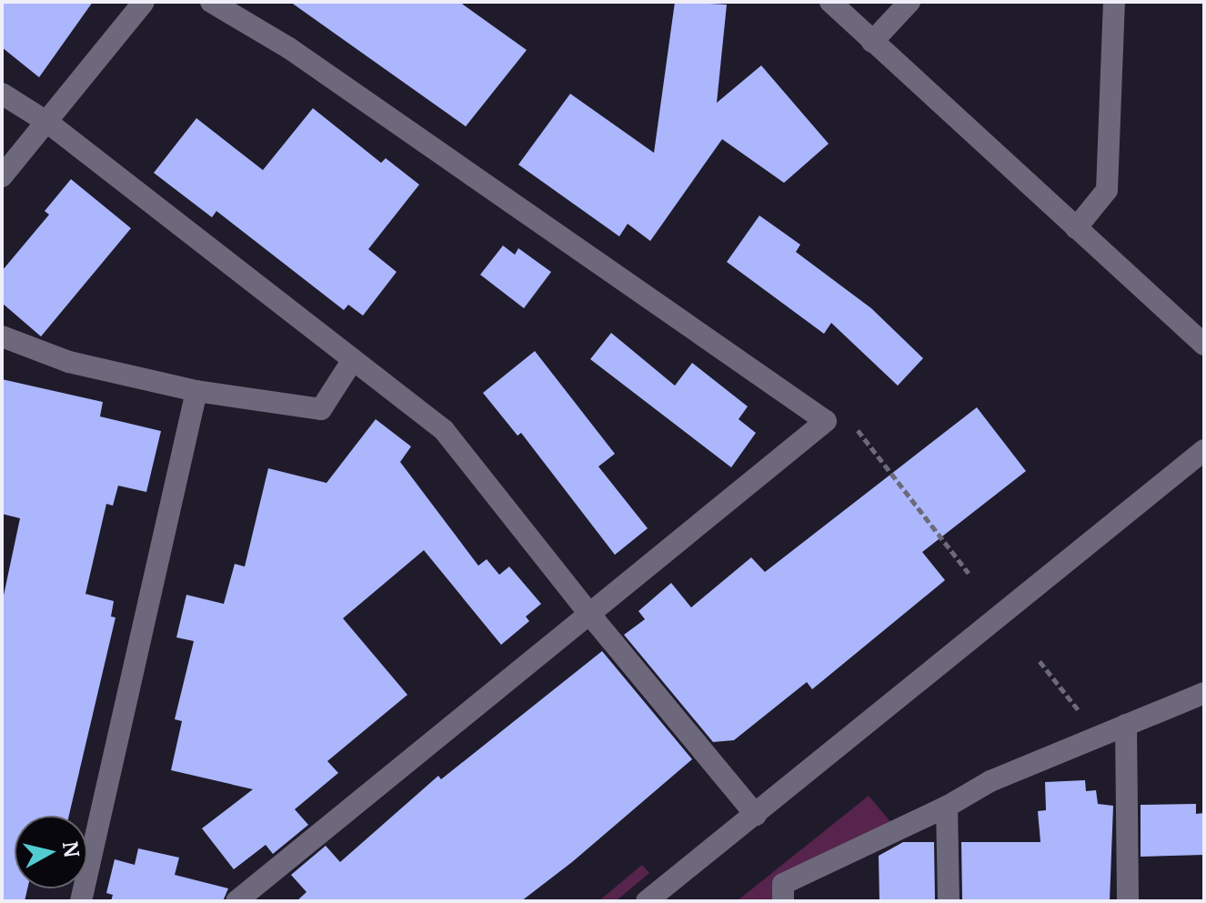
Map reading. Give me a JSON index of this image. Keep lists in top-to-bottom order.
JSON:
{
  "north": "right"
}
